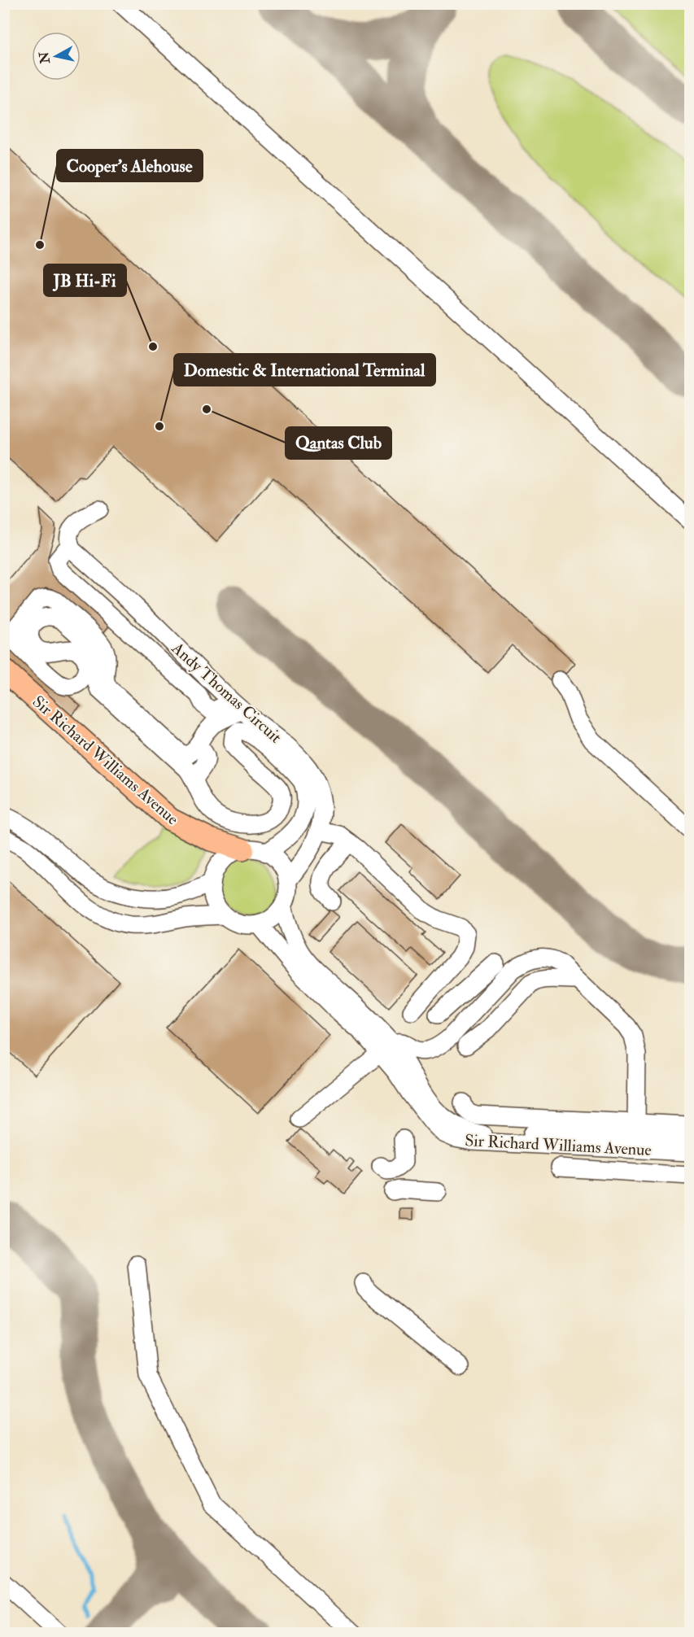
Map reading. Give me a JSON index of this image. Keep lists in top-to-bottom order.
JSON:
{
  "streets": {
    "main road": ["Sir Richard Williams Avenue"],
    "street": ["Andy Thomas Circuit"]
  },
  "crossings": [
    ["Andy Thomas Circuit", "Sir Richard Williams Avenue"]
  ],
  "places": [
    "Cooper's Alehouse",
    "JB Hi-Fi",
    "Qantas Club",
    "Domestic & International Terminal"
  ],
  "north": "left"
}
